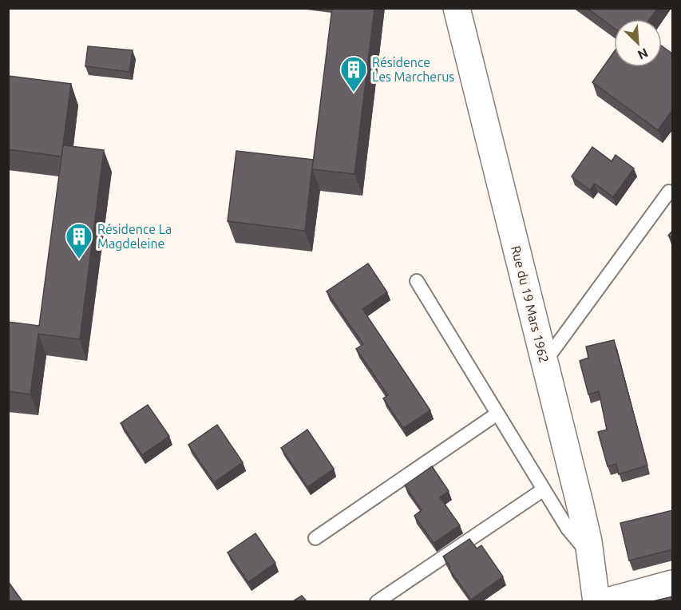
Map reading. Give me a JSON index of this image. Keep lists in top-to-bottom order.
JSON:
{
  "streets": {
    "street": ["Rue du 19 Mars 1962"]
  },
  "places": {
    "building": ["Résidence Les Marcherus", "Résidence La Magdeleine"]
  },
  "north": "bottom right"
}
